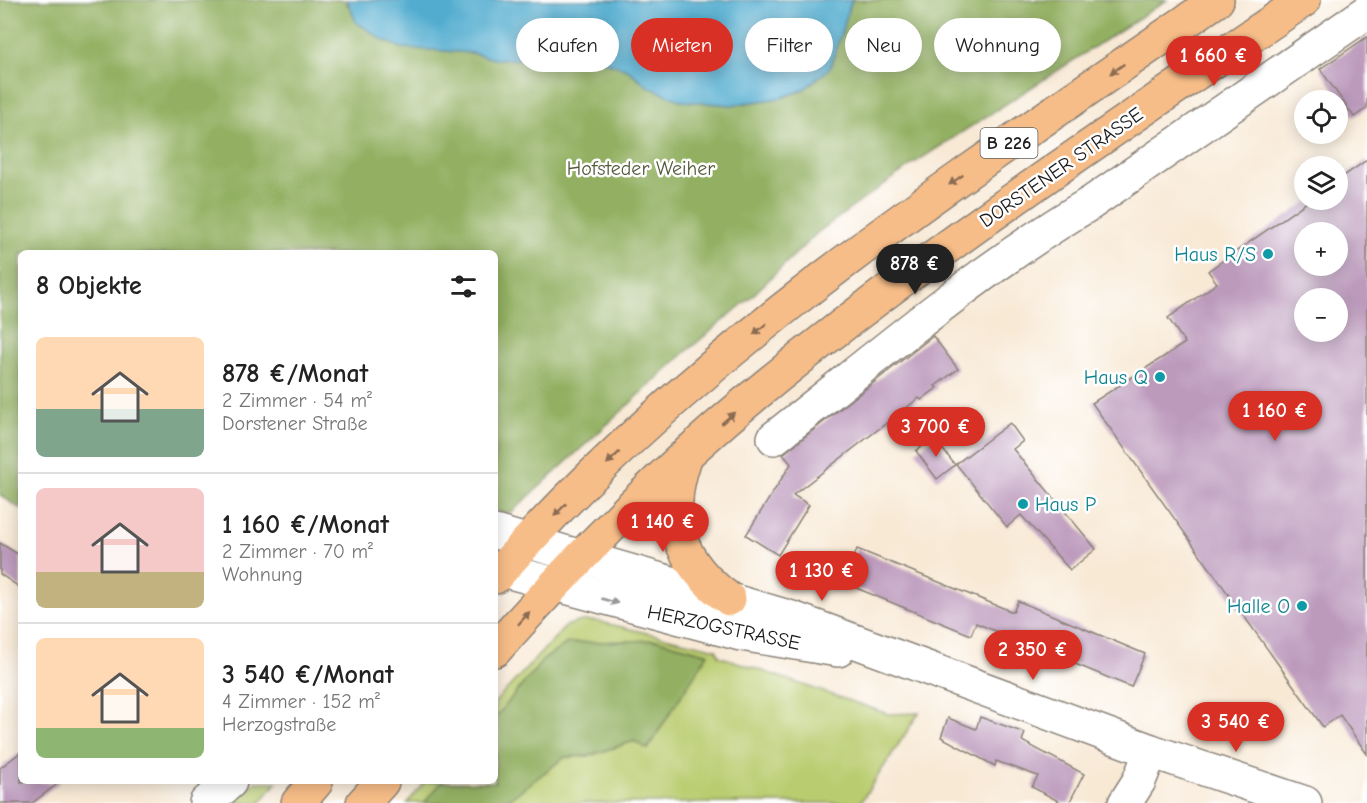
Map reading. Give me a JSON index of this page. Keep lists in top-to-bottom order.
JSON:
{
  "streets": {
    "main road": ["B 226", "DORSTENER STRASSE"],
    "street": ["HERZOGSTRASSE"]
  },
  "crossings": [
    ["DORSTENER STRASSE", "HERZOGSTRASSE"]
  ],
  "parks": ["Hofsteder Weiher"],
  "places": [
    "Haus R/S",
    "Haus Q",
    "Haus P",
    "Halle O"
  ],
  "page": {
    "chip": [
      "Kaufen",
      "Mieten",
      "Filter",
      "Neu",
      "Wohnung"
    ],
    "price": [
      "1 660 €",
      "878 €",
      "1 160 €",
      "3 700 €",
      "1 140 €",
      "1 130 €",
      "2 350 €",
      "3 540 €"
    ],
    "map_buttons": ["+", "−"],
    "heading": "8 Objekte",
    "list": [
      {
        "name": "878 €/Monat",
        "note": "2 Zimmer · 54 m² · Dorstener Straße"
      },
      {
        "name": "1 160 €/Monat",
        "note": "2 Zimmer · 70 m² · Wohnung"
      },
      {
        "name": "3 540 €/Monat",
        "note": "4 Zimmer · 152 m² · Herzogstraße"
      }
    ]
  }
}
